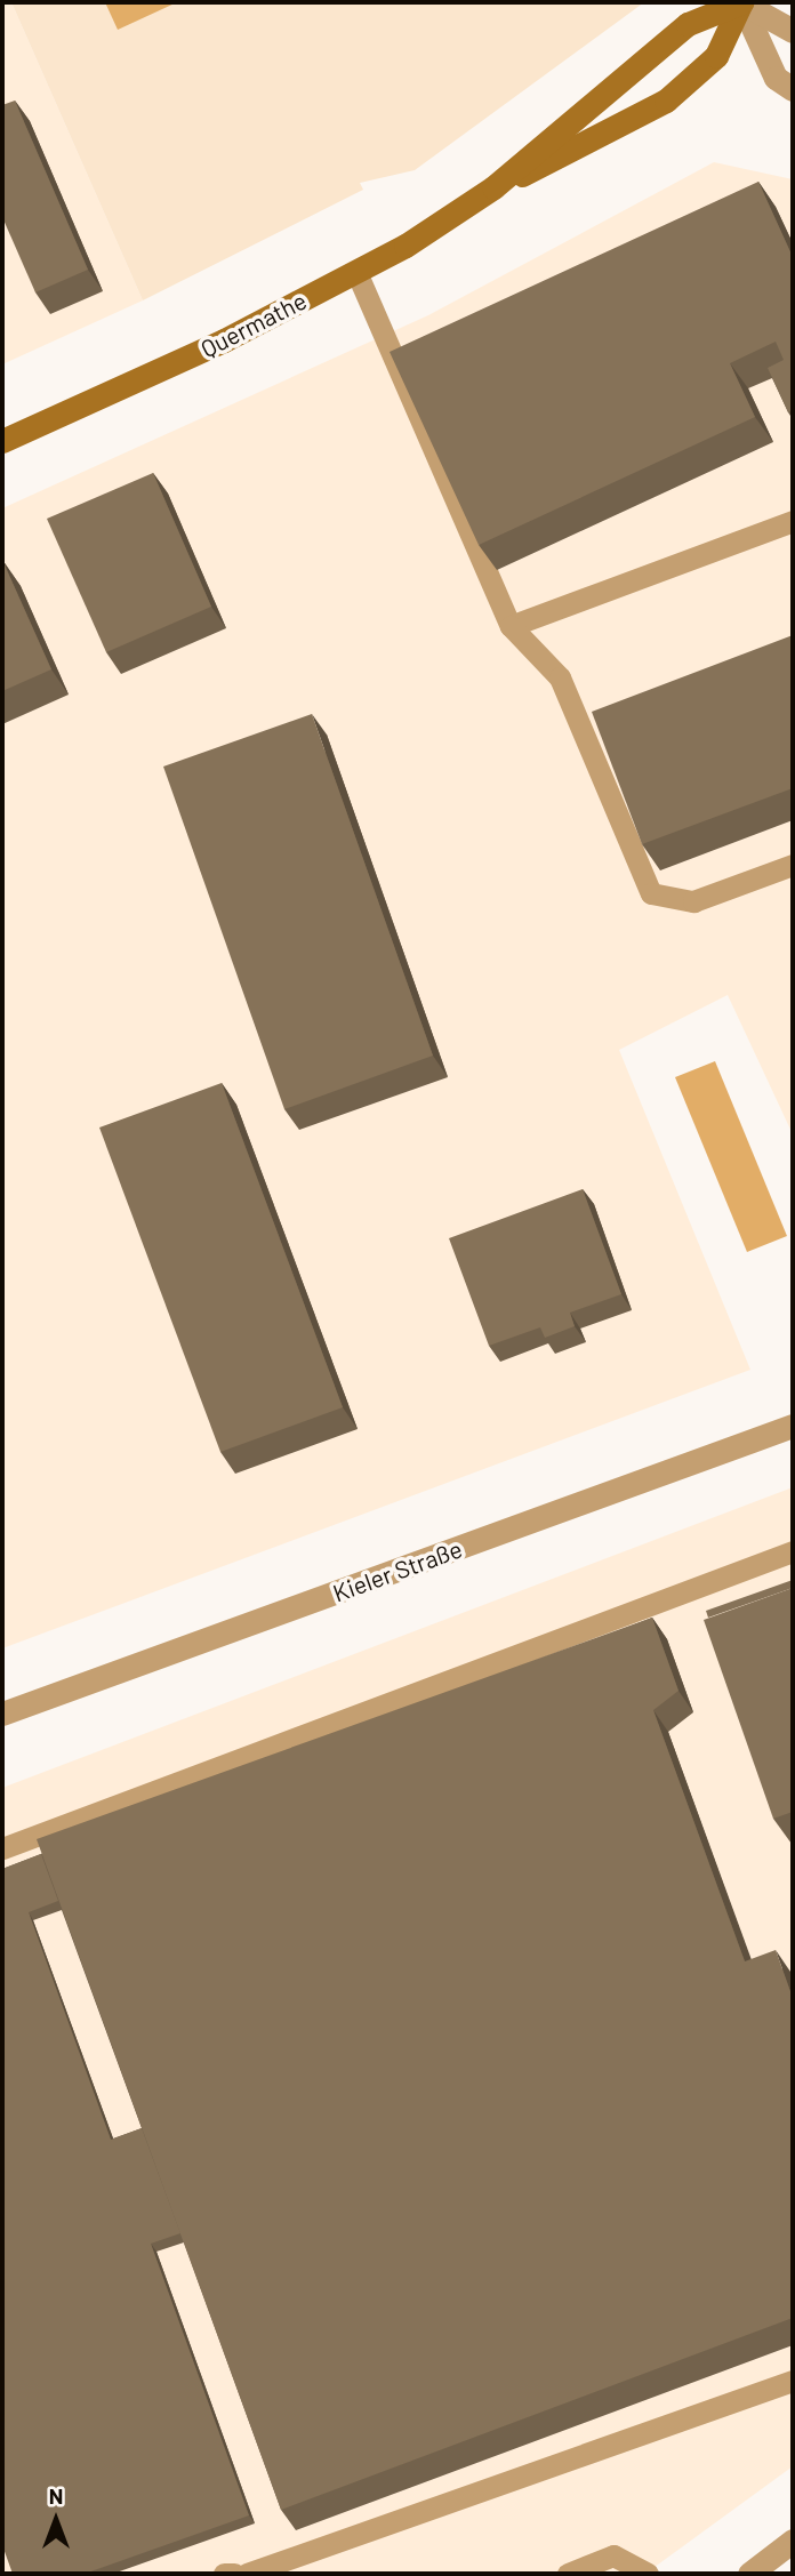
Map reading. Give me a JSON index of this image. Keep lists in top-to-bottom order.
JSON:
{
  "streets": {
    "main road": ["Quermathe"],
    "street": ["Kieler Straße"]
  },
  "north": "top"
}
